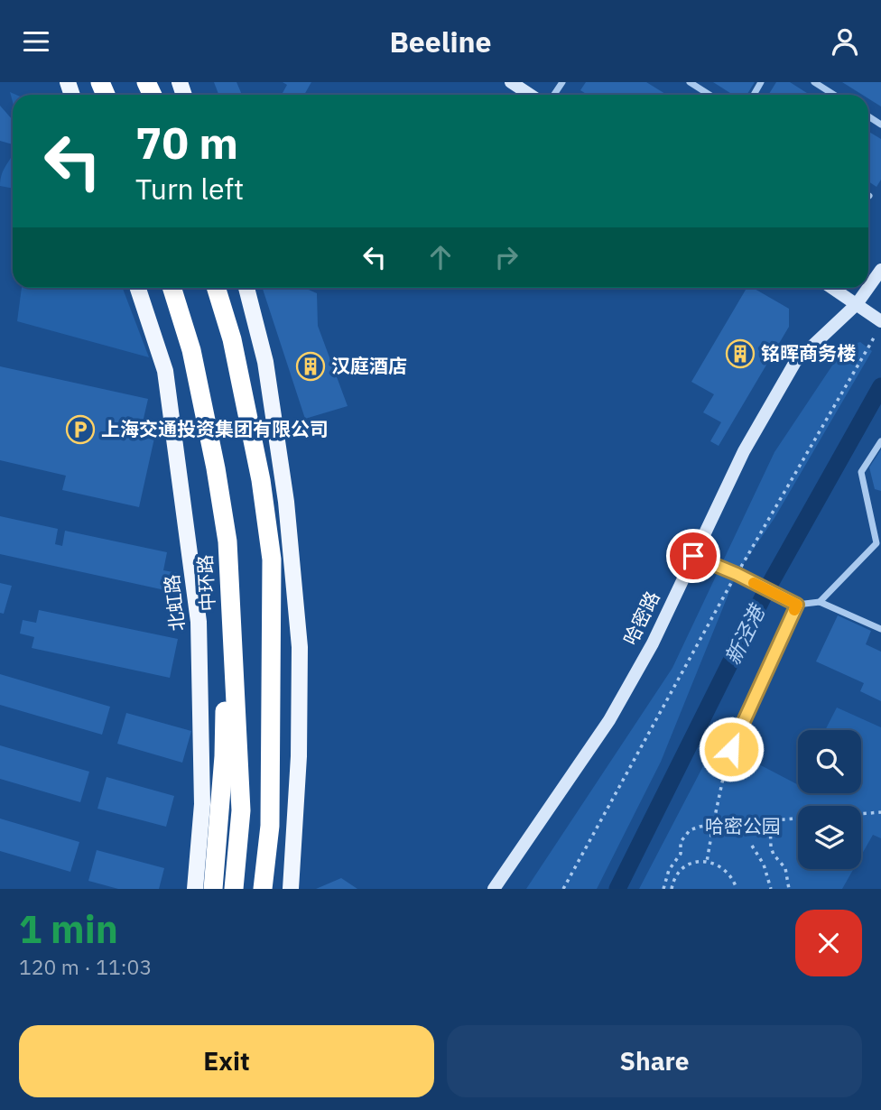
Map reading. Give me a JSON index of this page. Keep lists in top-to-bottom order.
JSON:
{
  "streets": {
    "highway": ["中环路"],
    "main road": ["北虹路"],
    "street": ["哈密路"]
  },
  "water": ["新泾港"],
  "parks": ["哈密公园"],
  "places": {
    "building": ["铭晖商务楼", "汉庭酒店"],
    "parking": ["上海交通投资集团有限公司"]
  },
  "page": {
    "header": "Beeline",
    "turn": ["70 m", "Turn left"],
    "heading": ["1 min", "120 m · 11:03"],
    "buttons": ["Exit", "Share"]
  }
}
